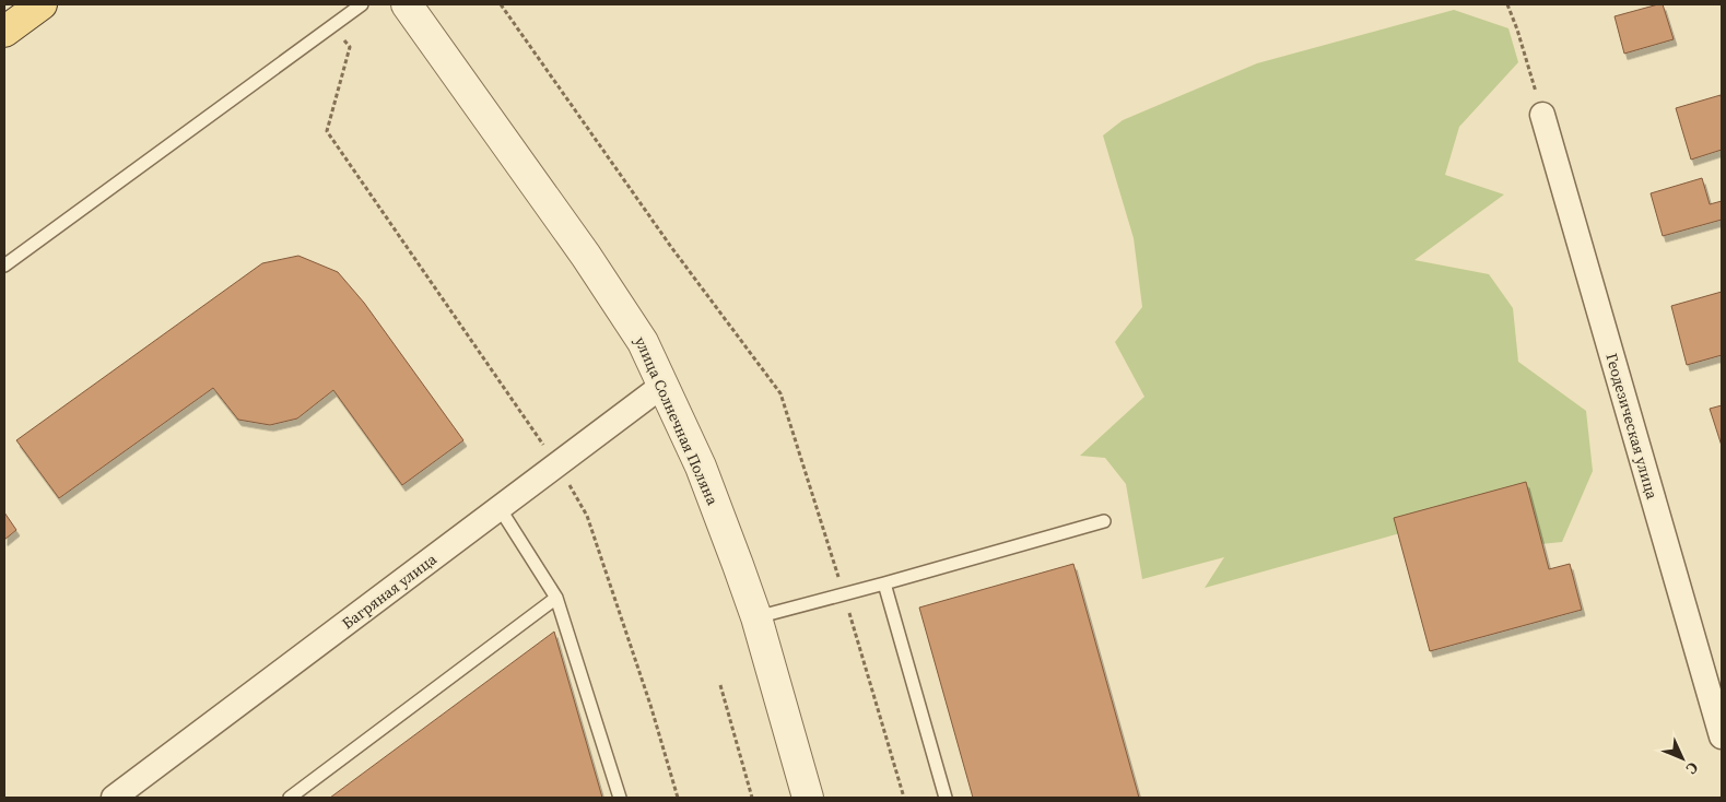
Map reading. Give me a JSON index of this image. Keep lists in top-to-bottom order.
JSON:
{
  "streets": {
    "street": ["улица Солнечная Поляна", "Геодезическая улица", "Багряная улица"]
  },
  "crossings": [
    ["улица Солнечная Поляна", "Багряная улица"]
  ],
  "north": "bottom right"
}
